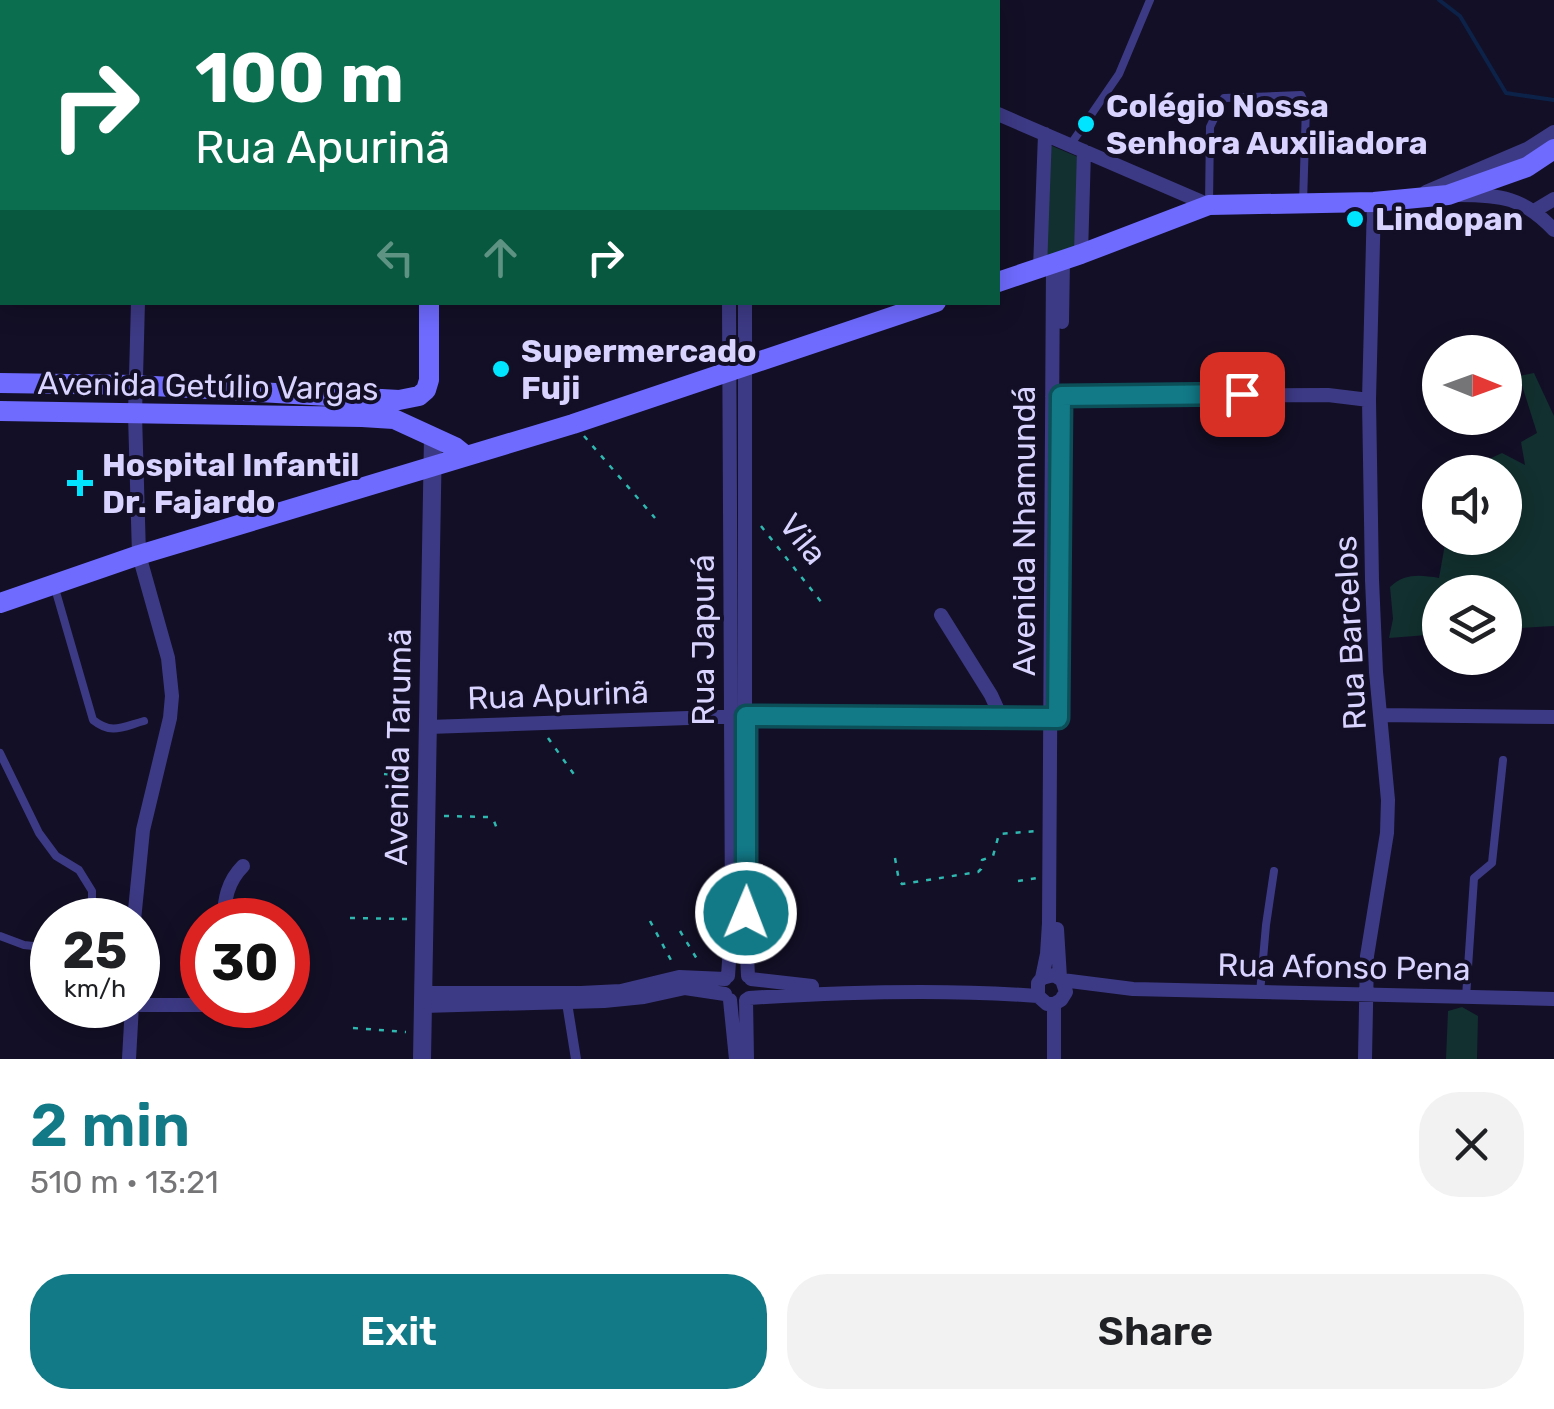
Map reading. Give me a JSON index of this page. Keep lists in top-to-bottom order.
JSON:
{
  "streets": {
    "main road": ["Avenida Getúlio Vargas"],
    "street": [
      "Avenida Nhamundá",
      "Rua Barcelos",
      "Rua Japurá",
      "Rua Apurinã",
      "Avenida Tarumã",
      "Rua Afonso Pena"
    ],
    "path": ["Vila"]
  },
  "crossings": [
    ["Avenida Getúlio Vargas", "Avenida Tarumã"],
    ["Avenida Nhamundá", "Rua Apurinã"],
    ["Avenida Nhamundá", "Rua Afonso Pena"],
    ["Vila", "Rua Japurá"],
    ["Rua Barcelos", "Rua Afonso Pena"],
    ["Rua Japurá", "Rua Apurinã"],
    ["Rua Apurinã", "Avenida Tarumã"]
  ],
  "places": {
    "other": ["Colégio Nossa Senhora Auxiliadora", "Lindopan", "Supermercado Fuji"],
    "health": ["Hospital Infantil Dr. Fajardo"]
  },
  "north": "right",
  "page": {
    "turn": ["100 m", "Rua Apurinã"],
    "speed": "25 km/h",
    "limit": "30",
    "heading": ["2 min", "510 m · 13:21"],
    "buttons": ["Exit", "Share"]
  }
}
